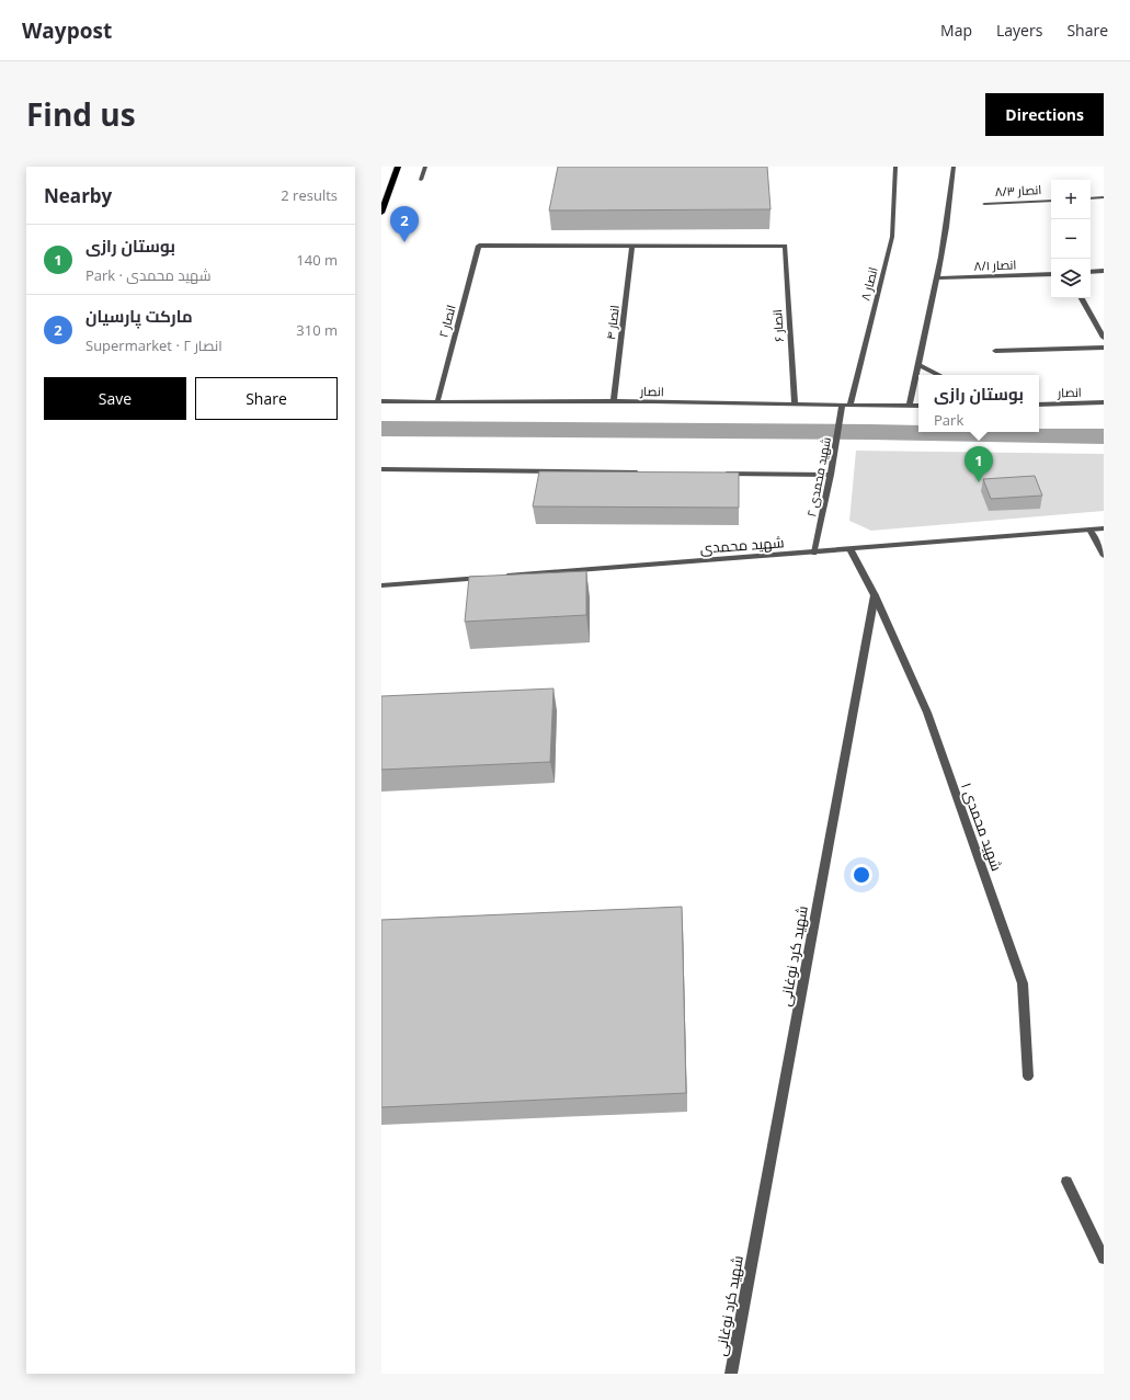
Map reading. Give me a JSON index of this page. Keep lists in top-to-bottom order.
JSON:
{
  "streets": {
    "street": [
      "انصار ۸/۳",
      "انصار ۸/۱",
      "انصار ۸",
      "انصار ۲",
      "انصار ۴",
      "انصار ۶",
      "انصار",
      "شهید محمدی ۲",
      "شهید محمدی",
      "شهید محمدی ۱",
      "شهید کرد نوغانی"
    ]
  },
  "crossings": [
    ["انصار ۸", "انصار"],
    ["انصار ۸", "شهید محمدی ۲"],
    ["انصار ۲", "انصار ۴"],
    ["انصار ۲", "انصار ۶"],
    ["انصار ۲", "انصار"],
    ["انصار ۴", "انصار ۶"],
    ["انصار ۴", "انصار"],
    ["انصار ۶", "انصار"],
    ["انصار", "شهید محمدی ۲"],
    ["شهید محمدی ۲", "شهید محمدی"],
    ["شهید محمدی ۱", "شهید کرد نوغانی"]
  ],
  "page": {
    "header": "Waypost",
    "nav": ["Map", "Layers", "Share"],
    "title": "Find us",
    "buttons": [
      "Directions",
      ["Save", "Share"]
    ],
    "heading": ["Nearby", "2 results"],
    "map_buttons": ["+", "−"],
    "pins": ["2", "1"],
    "list": [
      {
        "mark": "1",
        "name": "بوستان رازی",
        "note": "Park · شهید محمدی",
        "value": "140 m"
      },
      {
        "mark": "2",
        "name": "مارکت پارسیان",
        "note": "Supermarket · انصار ۲",
        "value": "310 m"
      }
    ],
    "popup": ["بوستان رازی", "Park"]
  }
}
